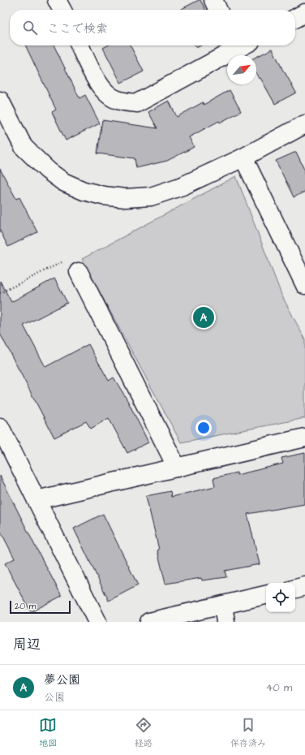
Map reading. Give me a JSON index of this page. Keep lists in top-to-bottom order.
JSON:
{
  "scale_bar": "20 m",
  "north": "top right",
  "page": {
    "search": "ここで検索",
    "pins": "A",
    "scale": "20 m",
    "heading": "周辺",
    "list": [
      {
        "mark": "A",
        "name": "夢公園",
        "note": "公園",
        "value": "40 m"
      }
    ],
    "nav": ["地図", "経路", "保存済み"]
  }
}
